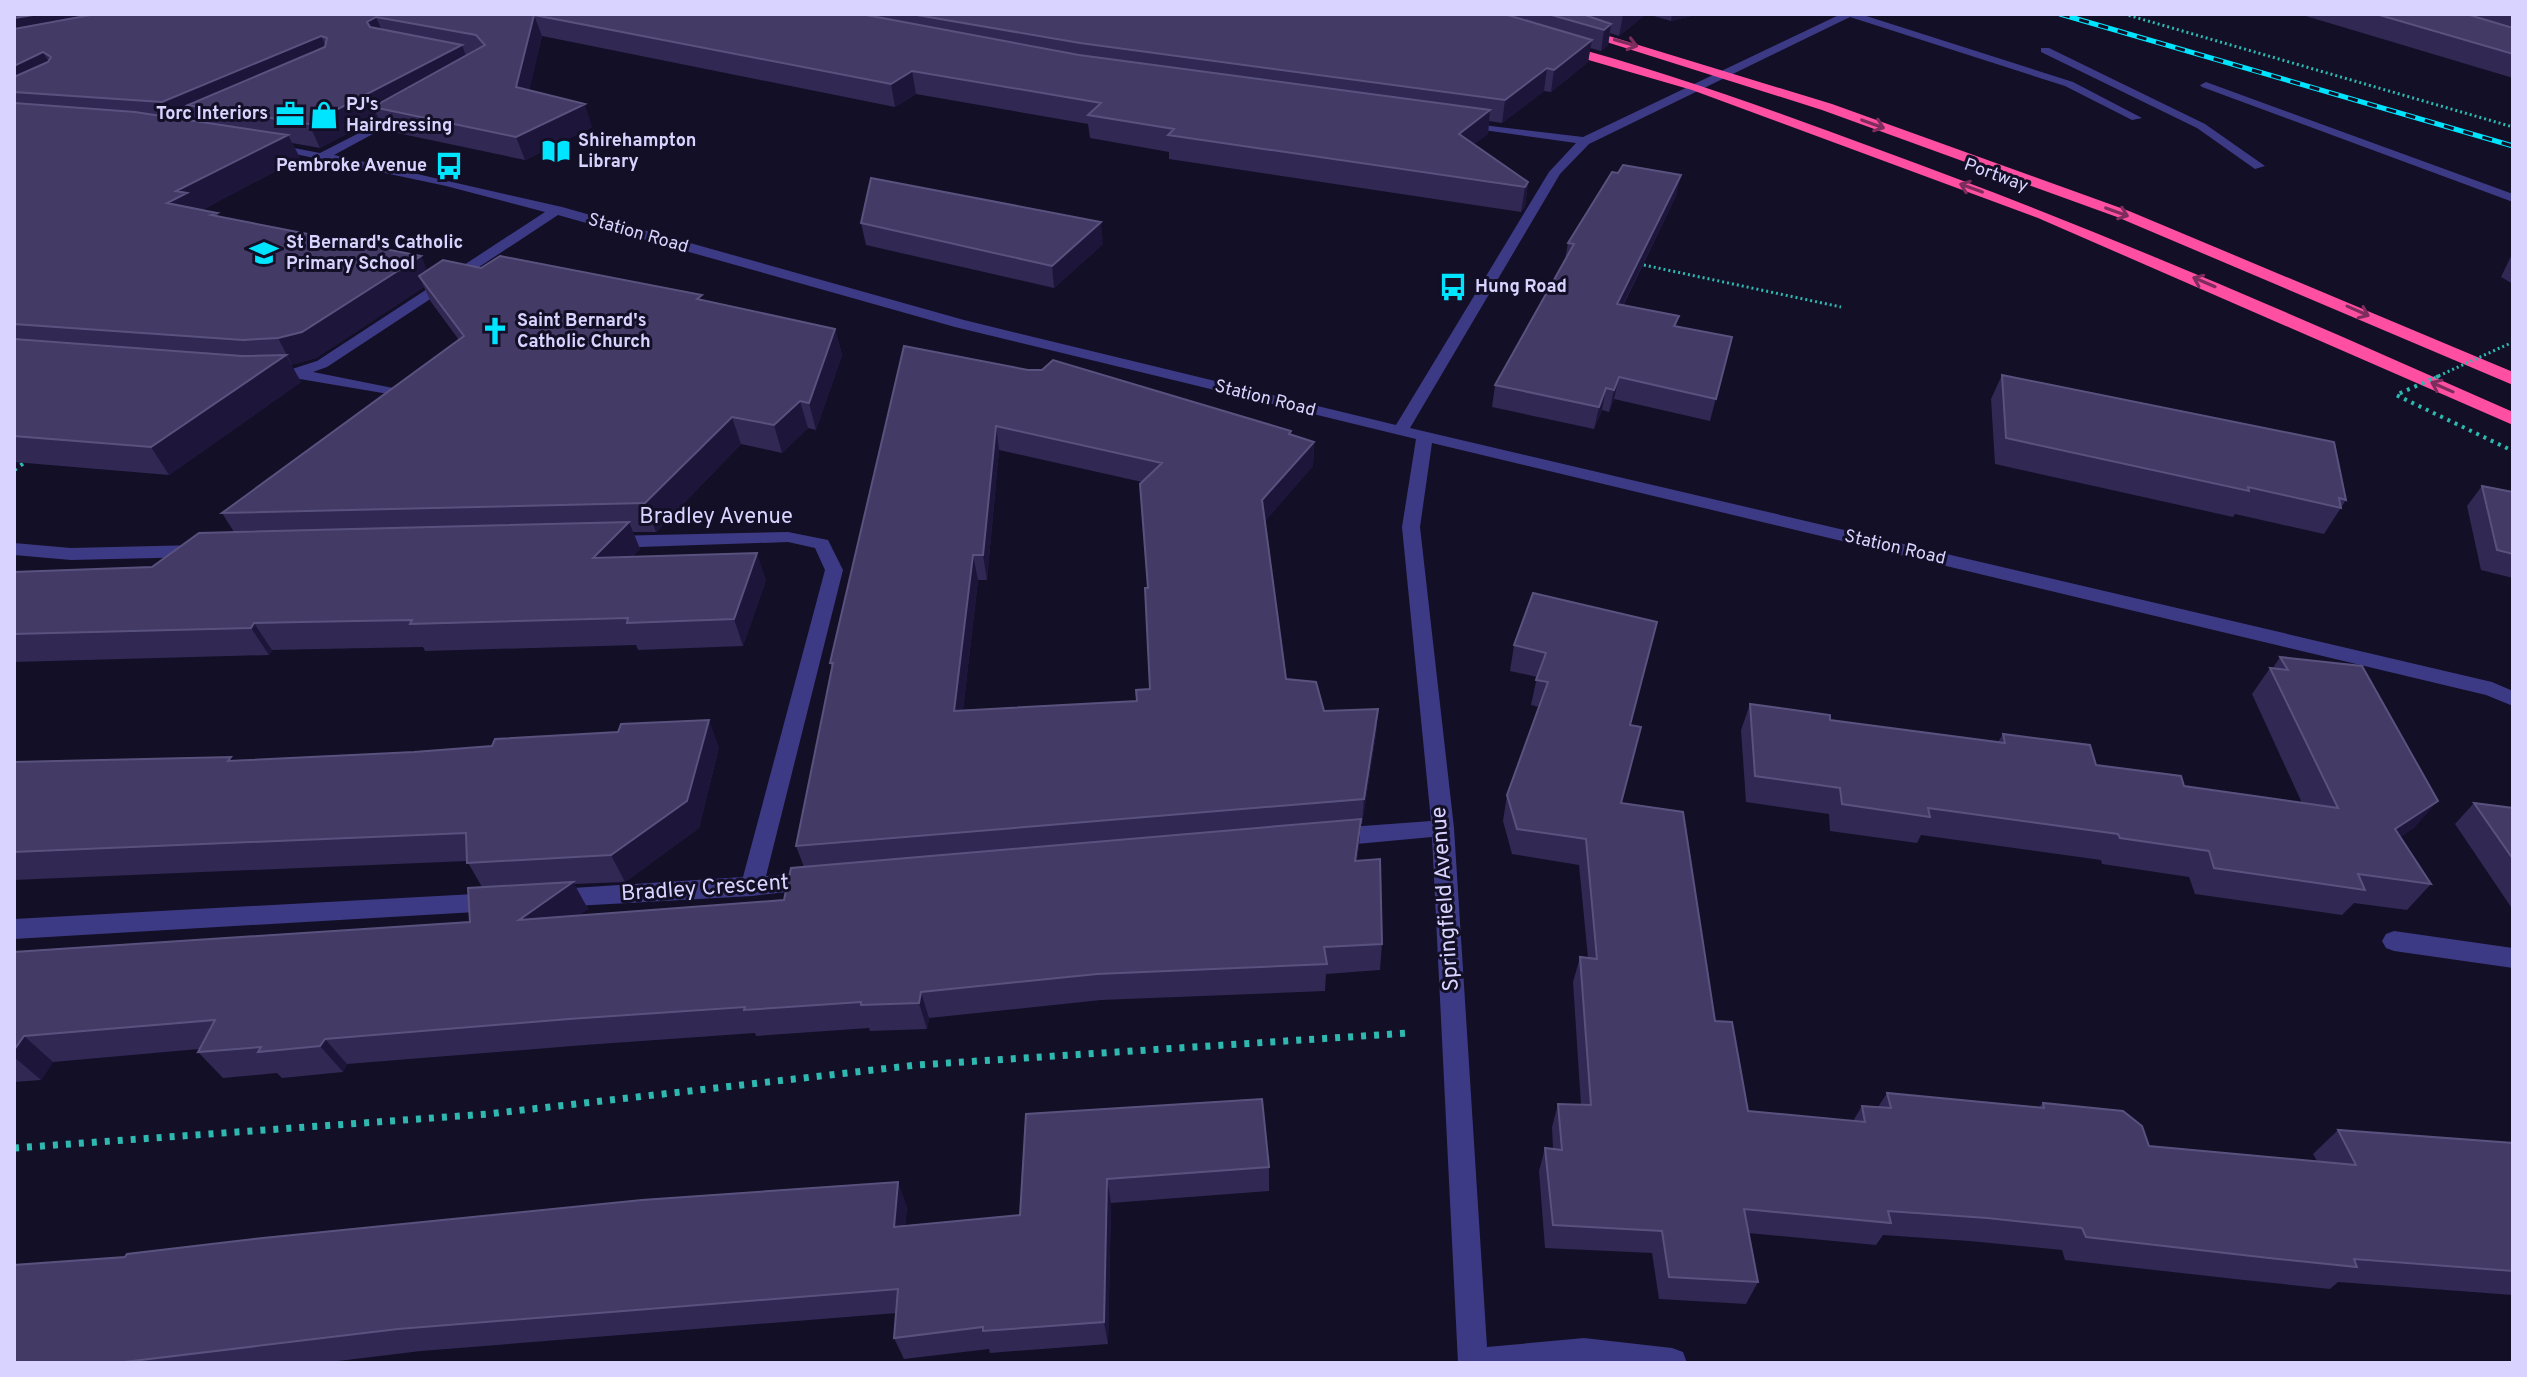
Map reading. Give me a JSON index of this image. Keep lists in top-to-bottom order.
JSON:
{
  "streets": {
    "highway": ["Portway"],
    "street": [
      "Station Road",
      "Bradley Avenue",
      "Bradley Crescent",
      "Springfield Avenue"
    ]
  },
  "crossings": [
    ["Station Road", "Springfield Avenue"],
    ["Bradley Avenue", "Bradley Crescent"]
  ],
  "places": {
    "office": ["Torc Interiors"],
    "shop": ["PJ's Hairdressing"],
    "library": ["Shirehampton Library"],
    "bus stop": ["Pembroke Avenue", "Hung Road"],
    "school or university": ["St Bernard's Catholic Primary School"],
    "church": ["Saint Bernard's Catholic Church"]
  }
}
